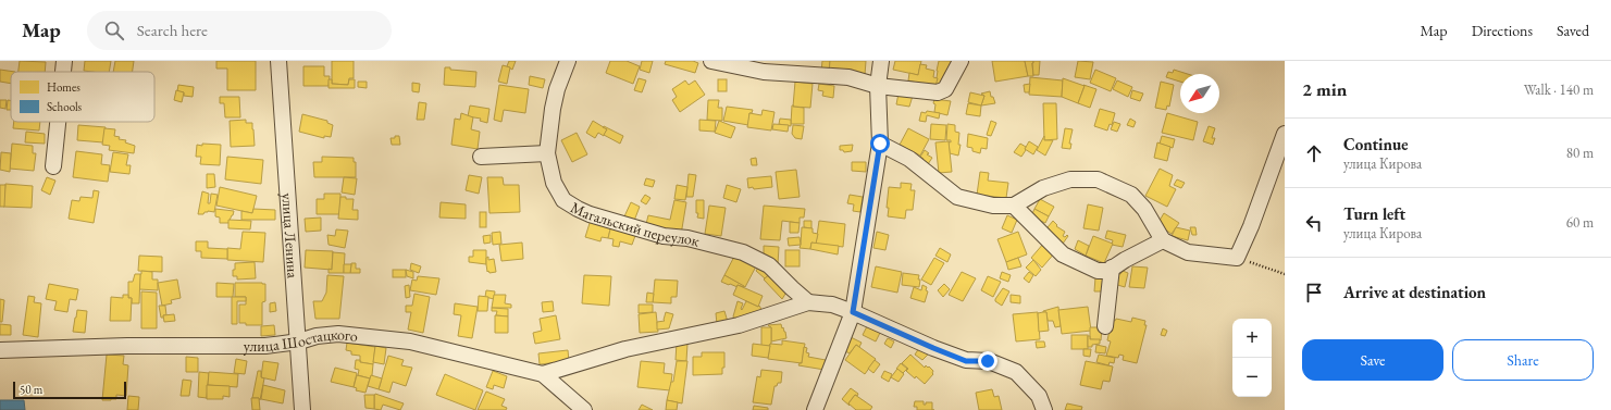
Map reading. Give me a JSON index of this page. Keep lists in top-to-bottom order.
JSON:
{
  "streets": {
    "street": ["Магальский переулок", "улица Ленина", "улица Шостацкого"]
  },
  "crossings": [
    ["улица Ленина", "улица Шостацкого"]
  ],
  "legend": ["Homes", "Schools"],
  "scale_bar": "50 m",
  "north": "bottom left",
  "page": {
    "header": "Map",
    "search": "Search here",
    "nav": ["Map", "Directions", "Saved"],
    "heading": ["2 min", "Walk · 140 m"],
    "list": [
      ["Continue", "улица Кирова", "80 m"],
      ["Turn left", "улица Кирова", "60 m"],
      "Arrive at destination"
    ],
    "map_buttons": ["+", "−"],
    "buttons": ["Save", "Share"],
    "scale": "50 m"
  }
}
